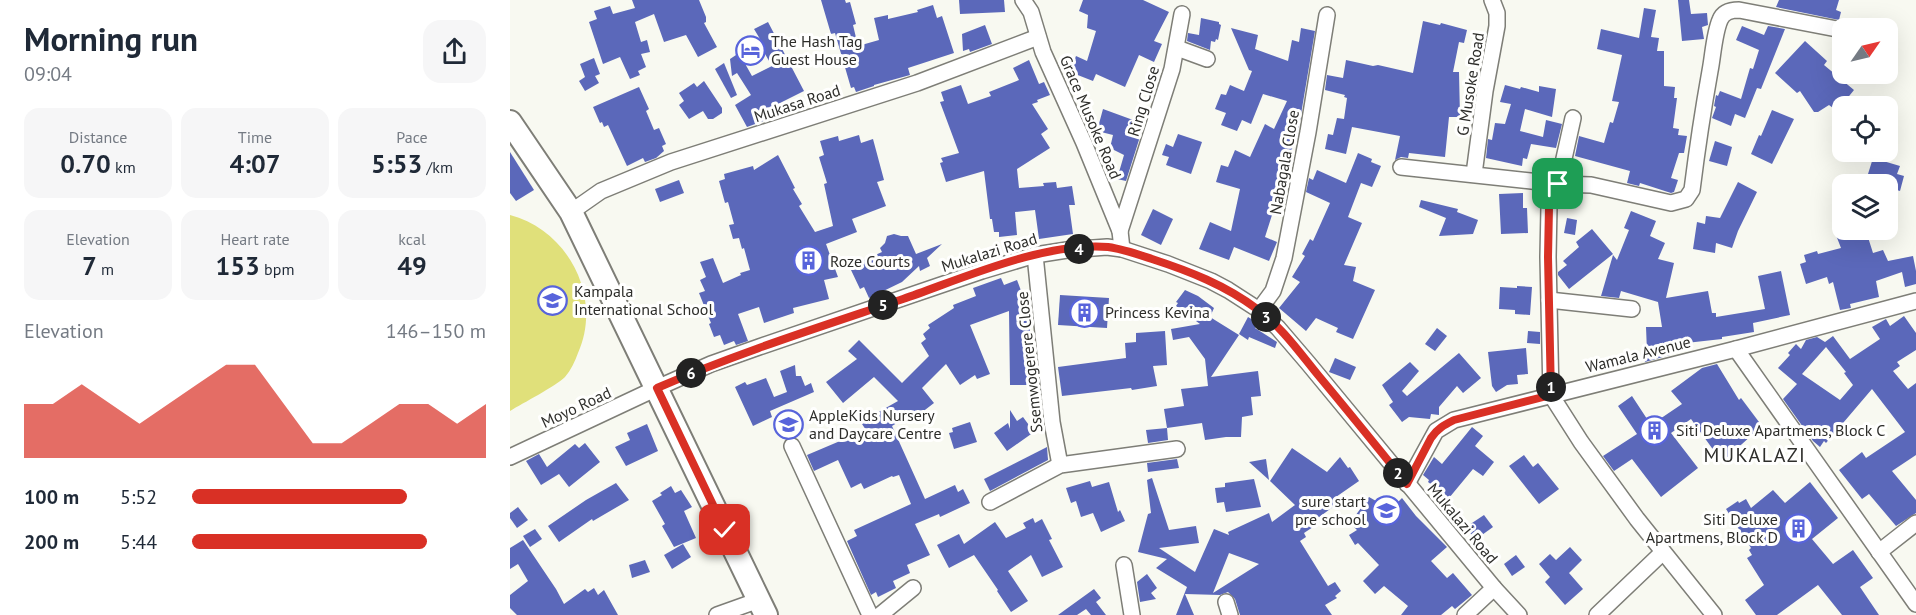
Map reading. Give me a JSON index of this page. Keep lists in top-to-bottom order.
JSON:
{
  "streets": {
    "street": [
      "G Musoke Road",
      "Ring Close",
      "Mukasa Road",
      "Grace Musoke Road",
      "Nabagala Close",
      "Mukalazi Road",
      "Wamala Avenue",
      "Ssemwogerere Close",
      "Moyo Road"
    ]
  },
  "crossings": [
    ["Ring Close", "Grace Musoke Road"],
    ["Mukasa Road", "Grace Musoke Road"],
    ["Grace Musoke Road", "Mukalazi Road"],
    ["Nabagala Close", "Mukalazi Road"],
    ["Mukalazi Road", "Wamala Avenue"],
    ["Mukalazi Road", "Ssemwogerere Close"],
    ["Mukalazi Road", "Moyo Road"]
  ],
  "districts": ["MUKALAZI"],
  "places": {
    "hotel": ["The Hash Tag Guest House"],
    "building": [
      "Roze Courts",
      "Princess Kevina",
      "Siti Deluxe Apartmens, Block C",
      "Siti Deluxe Apartmens, Block D"
    ],
    "school or university": ["Kampala International School", "AppleKids Nursery and Daycare Centre", "sure start pre school"]
  },
  "north": "top right",
  "page": {
    "heading": ["Morning run", "09:04"],
    "stats": [
      ["Distance", "0.70 km"],
      ["Time", "4:07"],
      ["Pace", "5:53 /km"],
      ["Elevation", "7 m"],
      ["Heart rate", "153 bpm"],
      ["kcal", "49"]
    ],
    "pins": [
      "4",
      "5",
      "3",
      "6",
      "1",
      "2"
    ],
    "chart": ["Elevation", "146–150 m"],
    "list": [
      {
        "name": "100 m",
        "note": "5:52"
      },
      {
        "name": "200 m",
        "note": "5:44"
      }
    ]
  }
}
